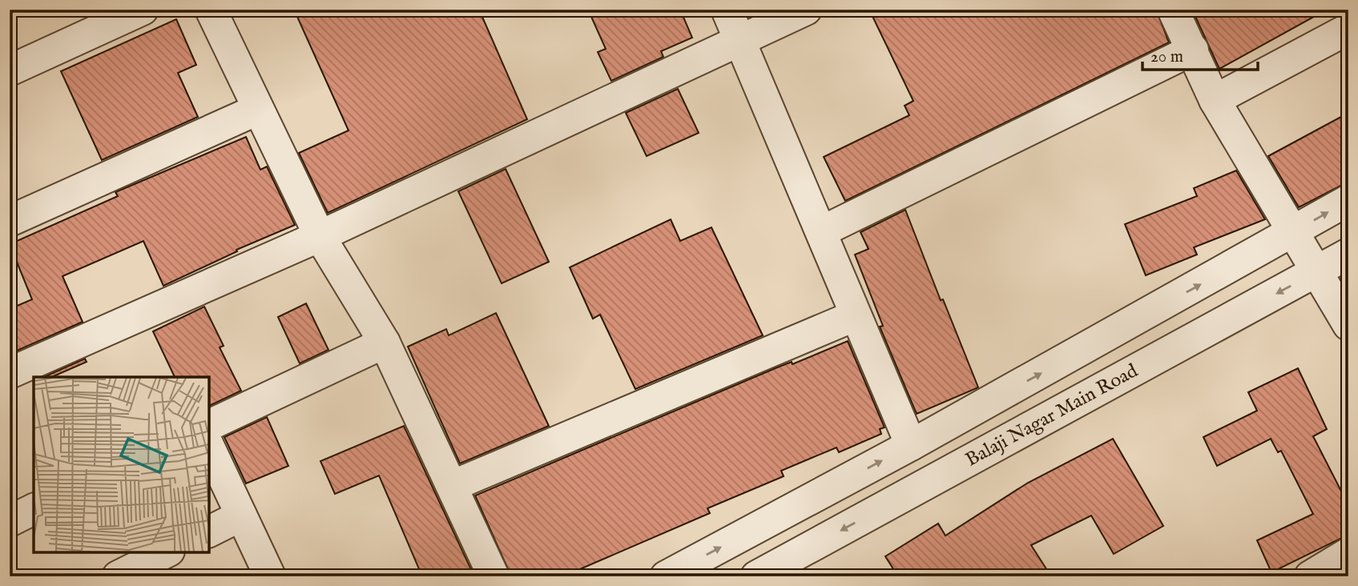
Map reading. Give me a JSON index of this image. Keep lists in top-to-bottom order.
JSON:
{
  "streets": {
    "street": ["Balaji Nagar Main Road"]
  },
  "scale_bar": "20 m"
}
